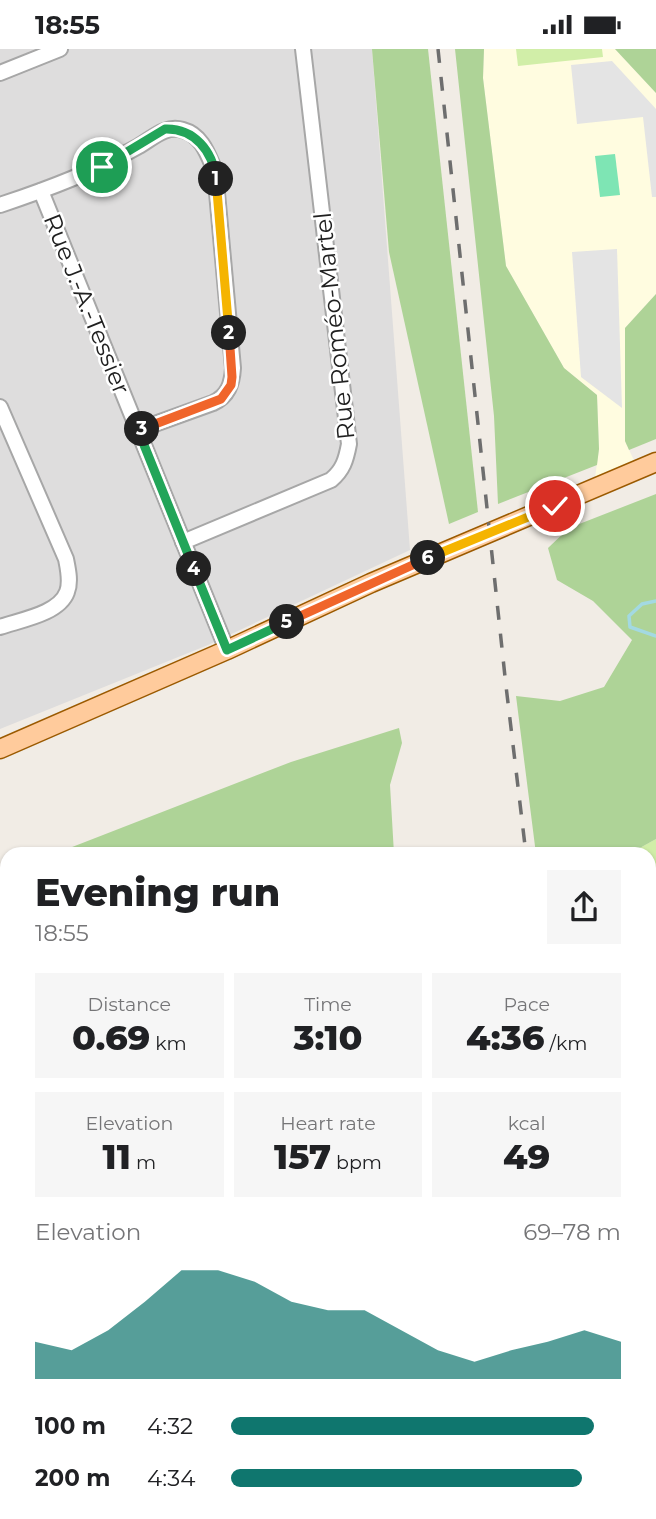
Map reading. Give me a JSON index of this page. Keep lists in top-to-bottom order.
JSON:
{
  "streets": {
    "street": ["Rue J.-A.-Tessier", "Rue Roméo-Martel"]
  },
  "crossings": [
    ["Rue J.-A.-Tessier", "Rue Roméo-Martel"]
  ],
  "page": {
    "status": "18:55",
    "pins": [
      "1",
      "2",
      "3",
      "6",
      "4",
      "5"
    ],
    "heading": ["Evening run", "18:55"],
    "stats": [
      ["Distance", "0.69 km"],
      ["Time", "3:10"],
      ["Pace", "4:36 /km"],
      ["Elevation", "11 m"],
      ["Heart rate", "157 bpm"],
      ["kcal", "49"]
    ],
    "chart": ["Elevation", "69–78 m"],
    "list": [
      {
        "name": "100 m",
        "note": "4:32"
      },
      {
        "name": "200 m",
        "note": "4:34"
      }
    ]
  }
}
